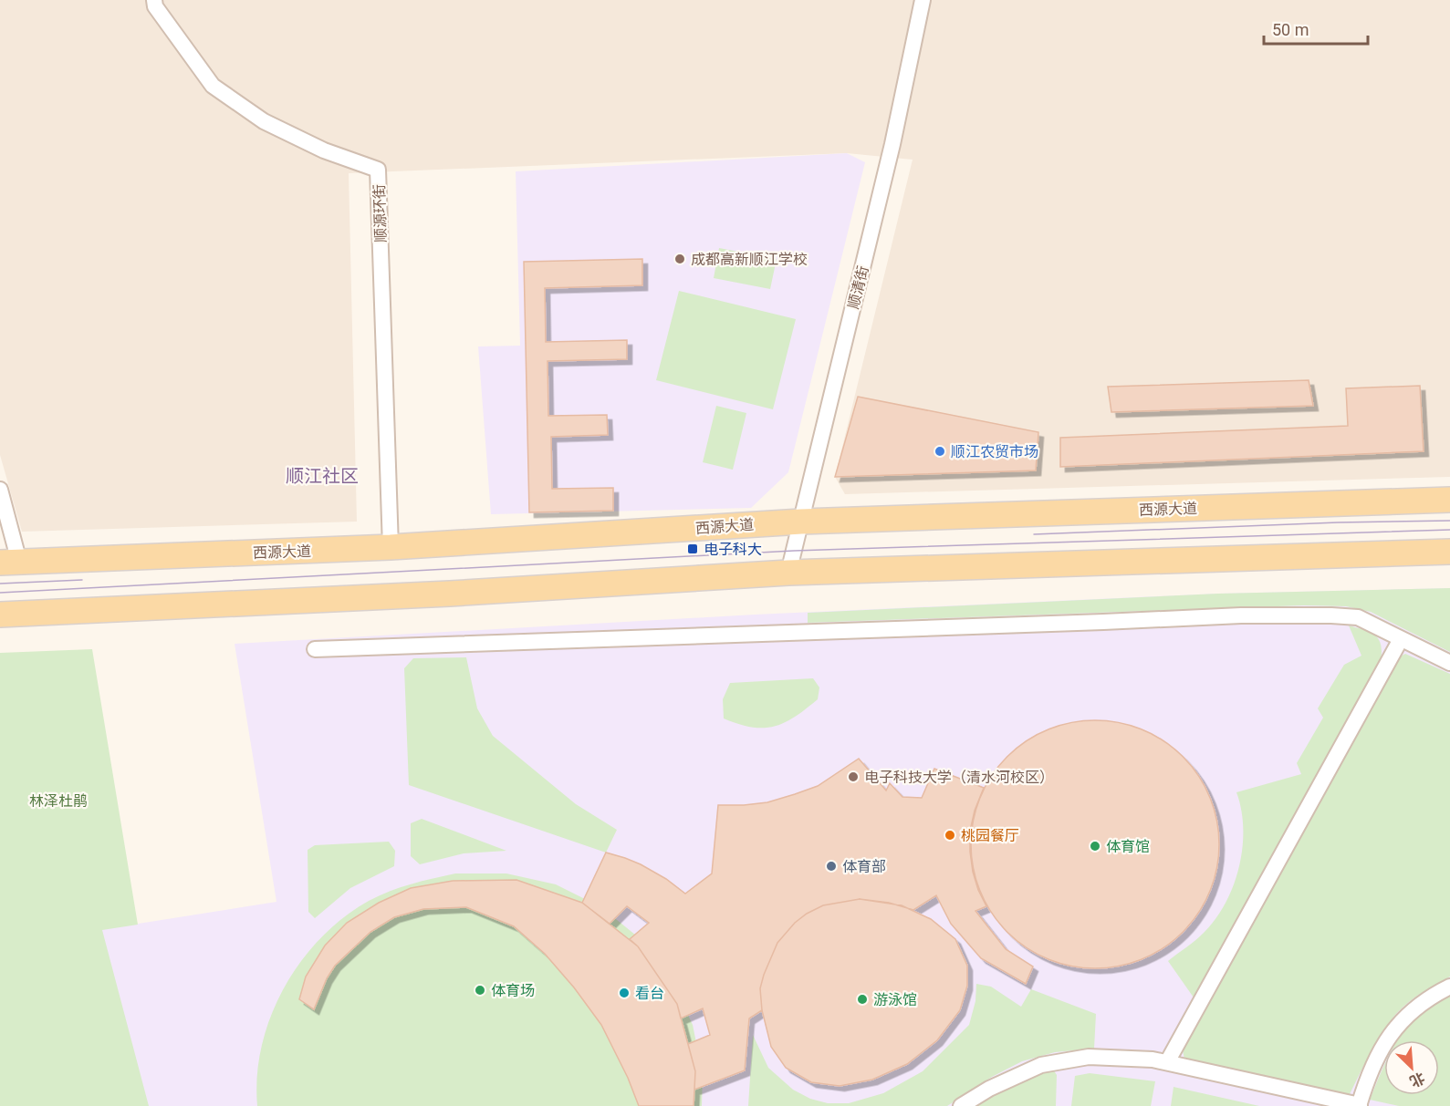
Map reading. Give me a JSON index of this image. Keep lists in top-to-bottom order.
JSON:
{
  "streets": {
    "main road": ["西源大道"],
    "street": ["顺源环街", "顺清街"]
  },
  "crossings": [
    ["顺源环街", "西源大道"],
    ["顺清街", "西源大道"]
  ],
  "districts": ["顺江社区"],
  "parks": ["林泽杜鹃"],
  "places": {
    "other": [
      "成都高新顺江学校",
      "顺江农贸市场",
      "电子科技大学（清水河校区）",
      "桃园餐厅",
      "体育馆",
      "体育部",
      "体育场",
      "看台",
      "游泳馆"
    ],
    "transit": ["电子科大"]
  },
  "scale_bar": "50 m",
  "north": "bottom right"
}
